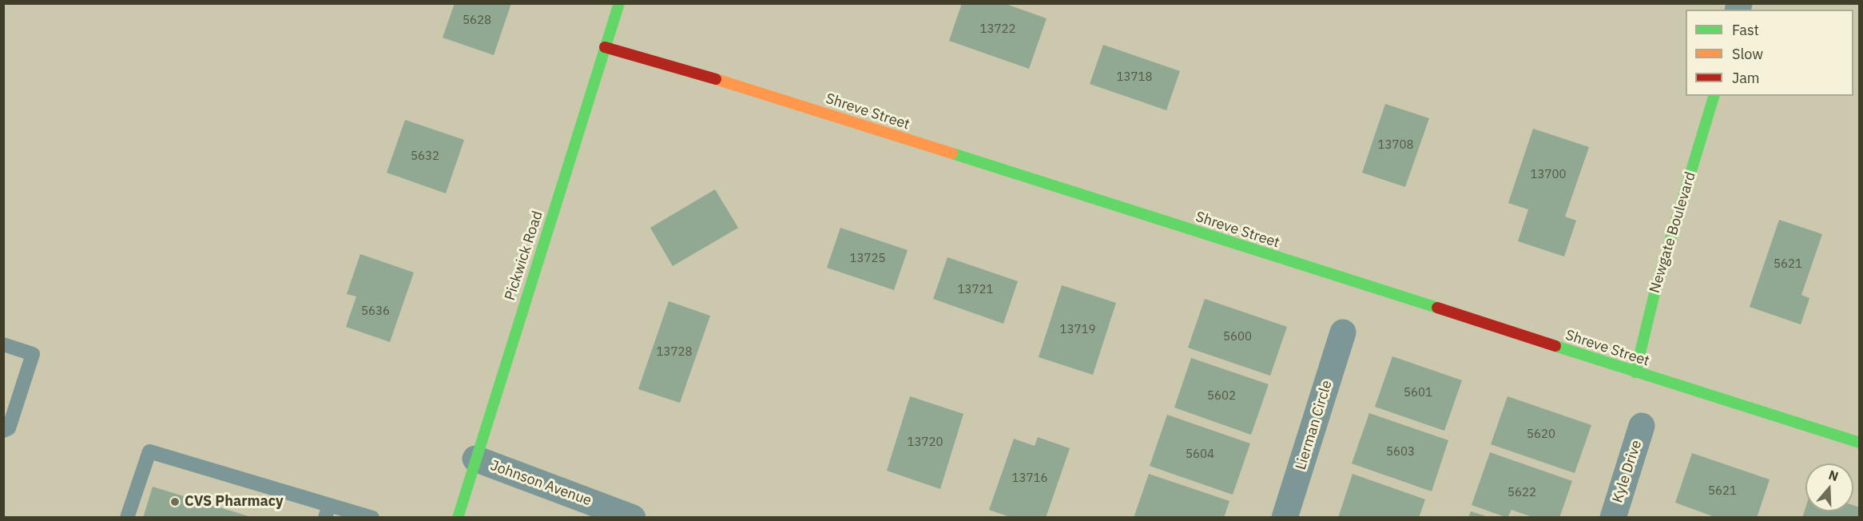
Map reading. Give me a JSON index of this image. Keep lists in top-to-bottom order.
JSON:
{
  "streets": {
    "street": [
      "Shreve Street",
      "Newgate Boulevard",
      "Pickwick Road",
      "Lierman Circle",
      "Kyle Drive",
      "Johnson Avenue"
    ]
  },
  "crossings": [
    ["Shreve Street", "Newgate Boulevard"],
    ["Shreve Street", "Pickwick Road"],
    ["Pickwick Road", "Johnson Avenue"]
  ],
  "places": ["CVS Pharmacy"],
  "house_numbers": [
    "5628",
    "13722",
    "13718",
    "13708",
    "5632",
    "13700",
    "13725",
    "5621",
    "13721",
    "5636",
    "13719",
    "5600",
    "13728",
    "5601",
    "5602",
    "5620",
    "13720",
    "5603",
    "5604",
    "13716",
    "5621",
    "5622"
  ],
  "legend": ["Fast", "Slow", "Jam"],
  "north": "top"
}
